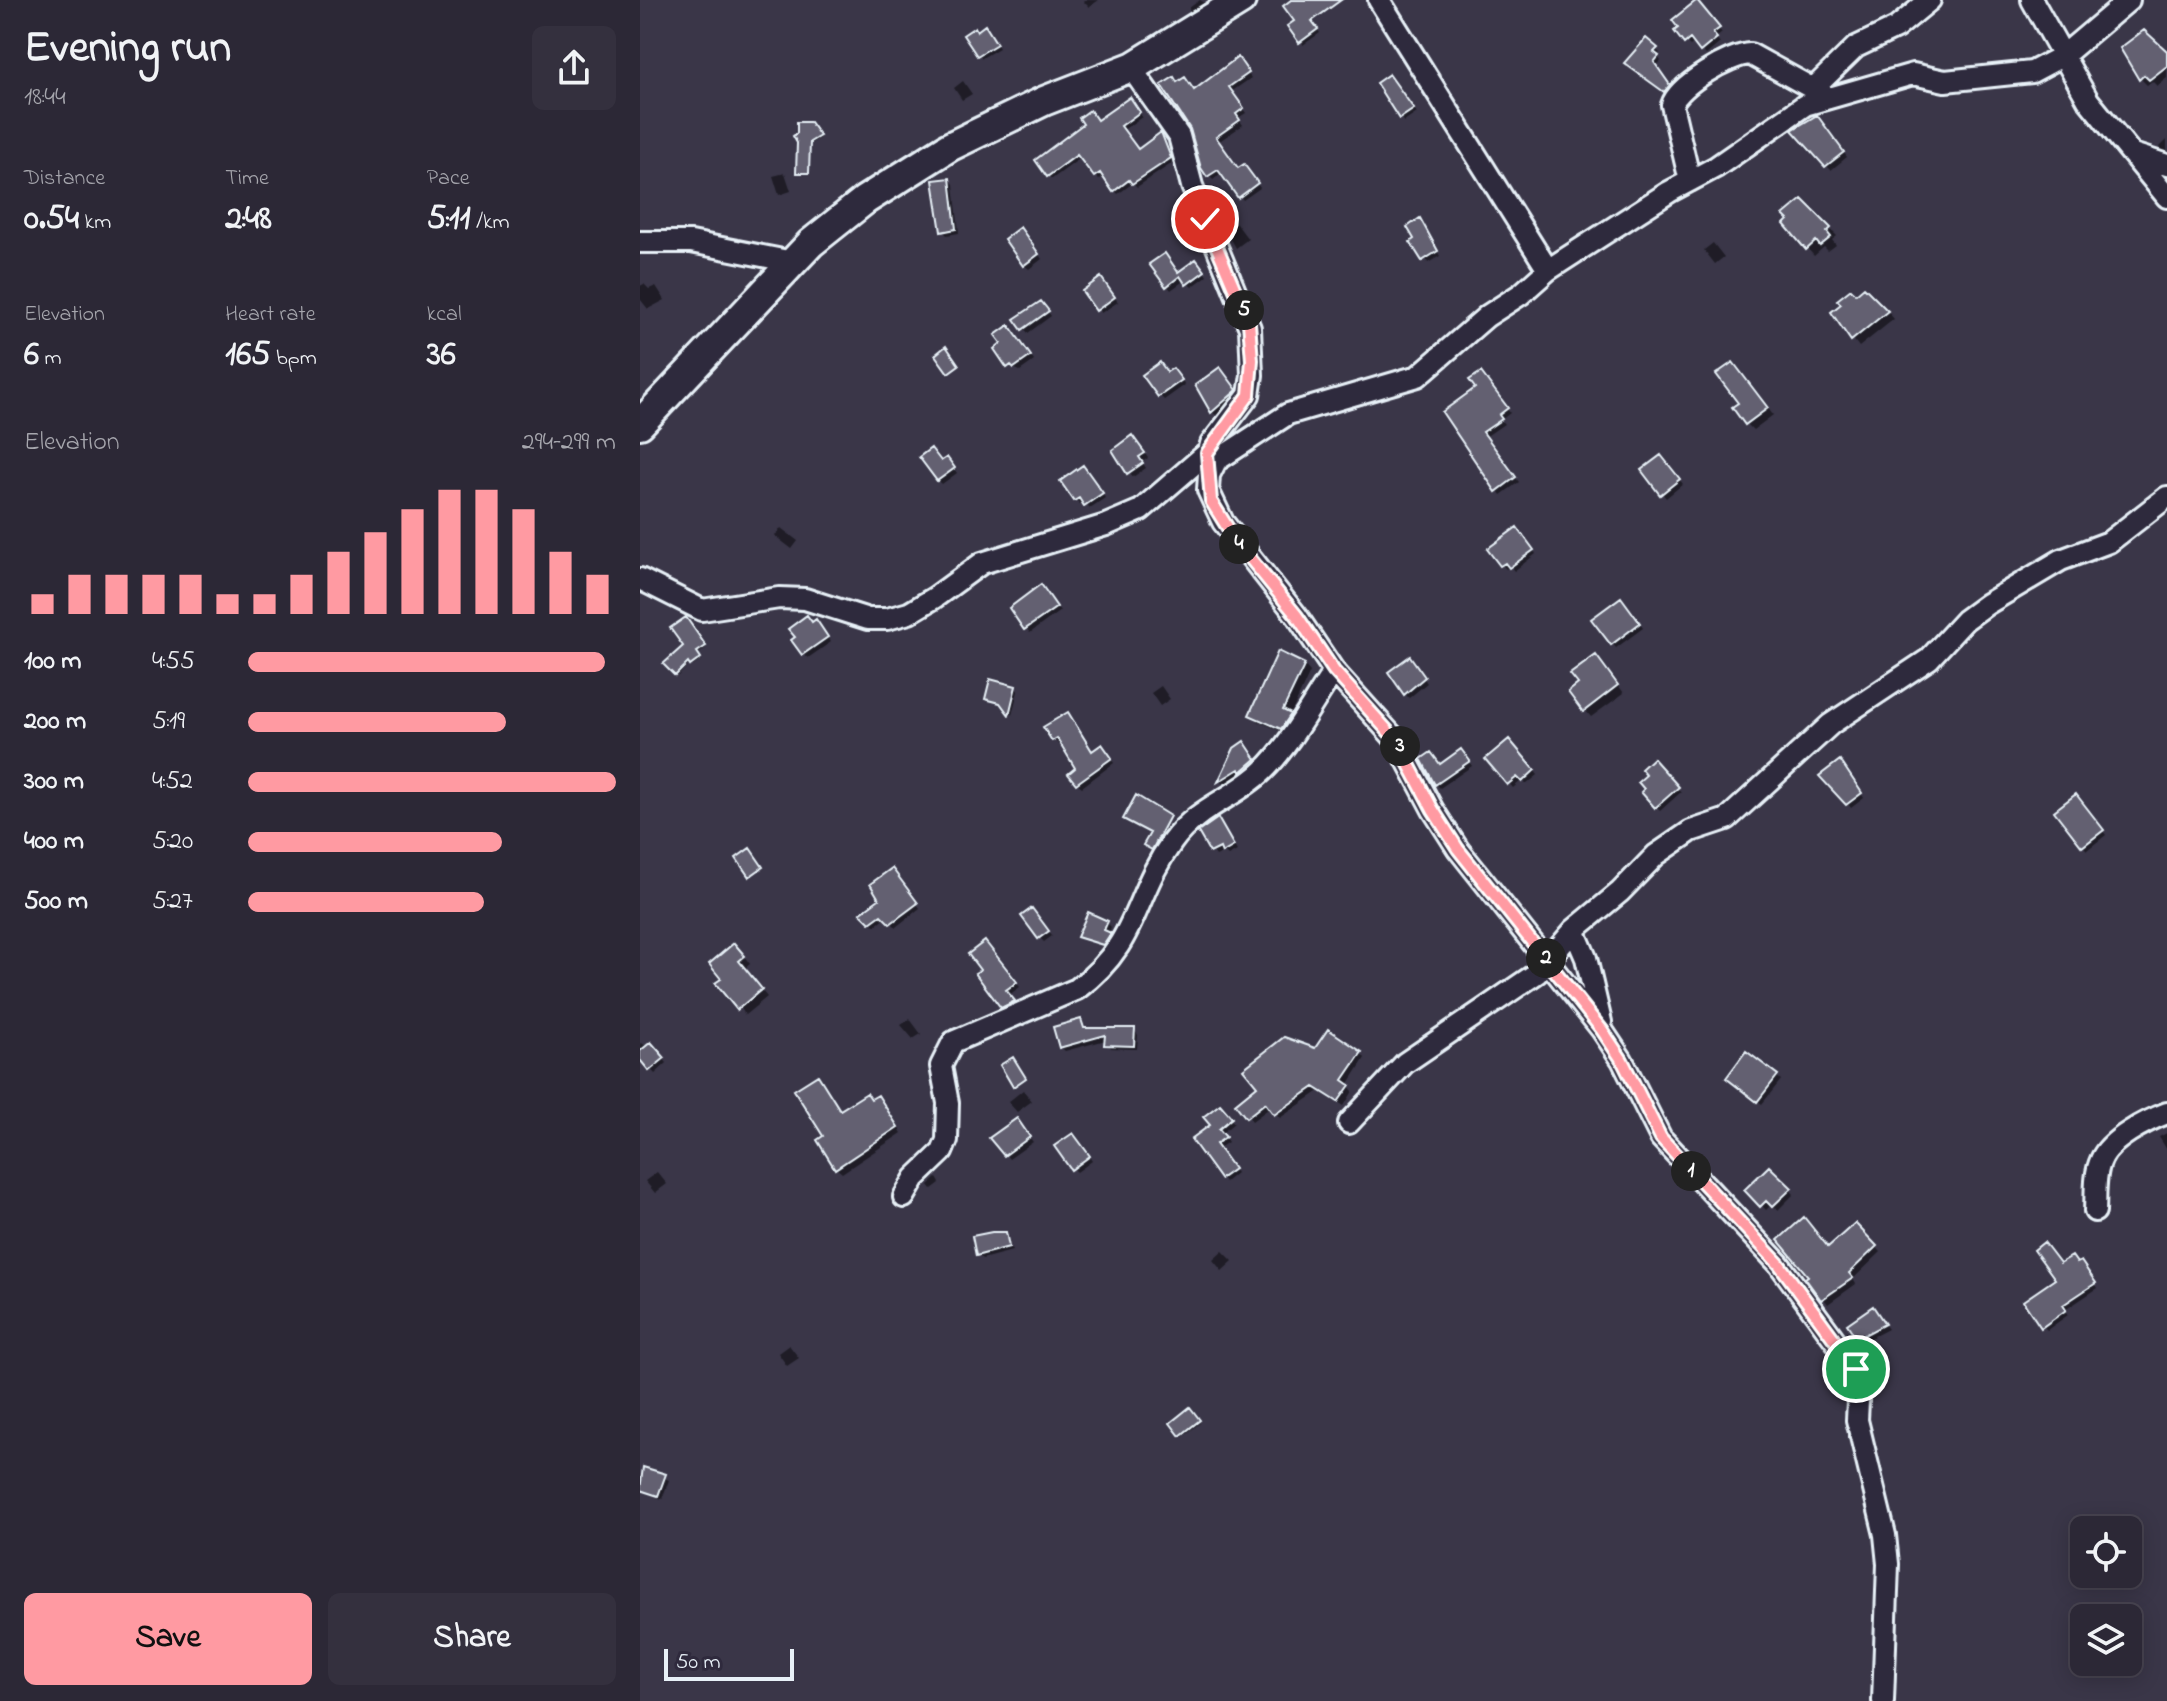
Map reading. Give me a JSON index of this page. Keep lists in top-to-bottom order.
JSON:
{
  "scale_bar": "50 m",
  "page": {
    "heading": ["Evening run", "18:44"],
    "stats": [
      ["Distance", "0.54 km"],
      ["Time", "2:48"],
      ["Pace", "5:11 /km"],
      ["Elevation", "6 m"],
      ["Heart rate", "165 bpm"],
      ["kcal", "36"]
    ],
    "pins": [
      "5",
      "4",
      "3",
      "2",
      "1"
    ],
    "chart": ["Elevation", "294–299 m"],
    "list": [
      {
        "name": "100 m",
        "note": "4:55"
      },
      {
        "name": "200 m",
        "note": "5:19"
      },
      {
        "name": "300 m",
        "note": "4:52"
      },
      {
        "name": "400 m",
        "note": "5:20"
      },
      {
        "name": "500 m",
        "note": "5:27"
      }
    ],
    "buttons": ["Save", "Share"],
    "scale": "50 m"
  }
}
